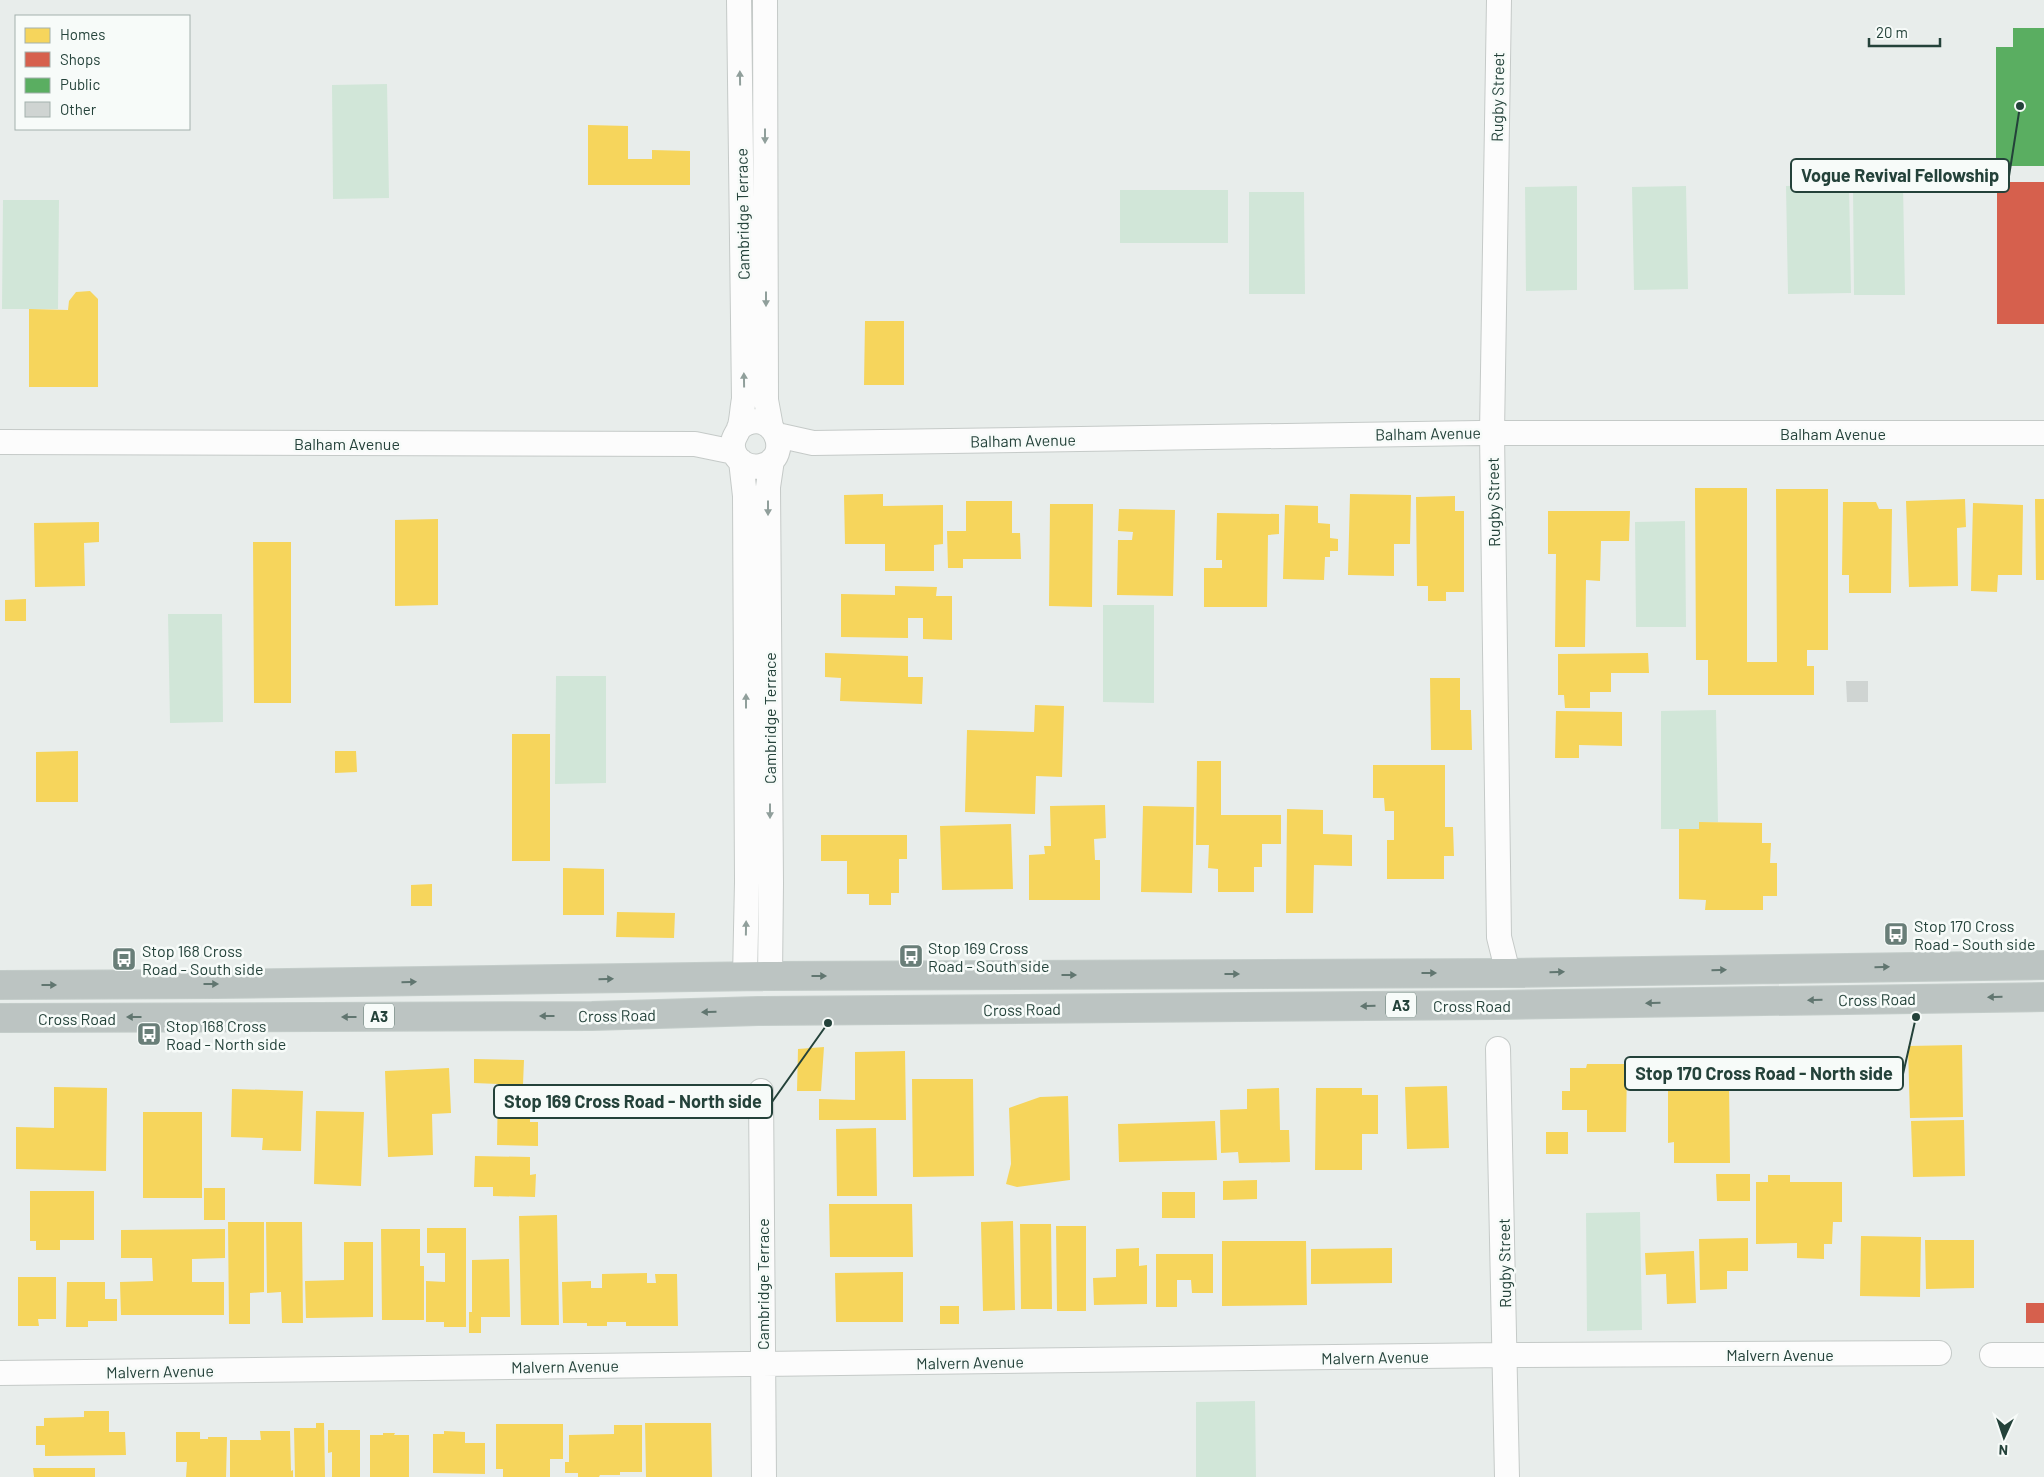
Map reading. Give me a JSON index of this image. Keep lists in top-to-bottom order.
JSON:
{
  "streets": {
    "highway": ["Cross Road", "A3"],
    "street": [
      "Rugby Street",
      "Cambridge Terrace",
      "Balham Avenue",
      "Malvern Avenue"
    ]
  },
  "crossings": [
    ["Rugby Street", "Balham Avenue"],
    ["Rugby Street", "Cross Road"],
    ["Rugby Street", "Malvern Avenue"],
    ["Cambridge Terrace", "Balham Avenue"],
    ["Cambridge Terrace", "Cross Road"],
    ["Cambridge Terrace", "Malvern Avenue"]
  ],
  "places": {
    "other": ["Vogue Revival Fellowship", "Stop 170 Cross Road - North side", "Stop 169 Cross Road - North side"],
    "bus stop": [
      "Stop 170 Cross Road - South side",
      "Stop 169 Cross Road - South side",
      "Stop 168 Cross Road - South side",
      "Stop 168 Cross Road - North side"
    ]
  },
  "legend": [
    "Homes",
    "Shops",
    "Public",
    "Other"
  ],
  "scale_bar": "20 m",
  "north": "bottom"
}
